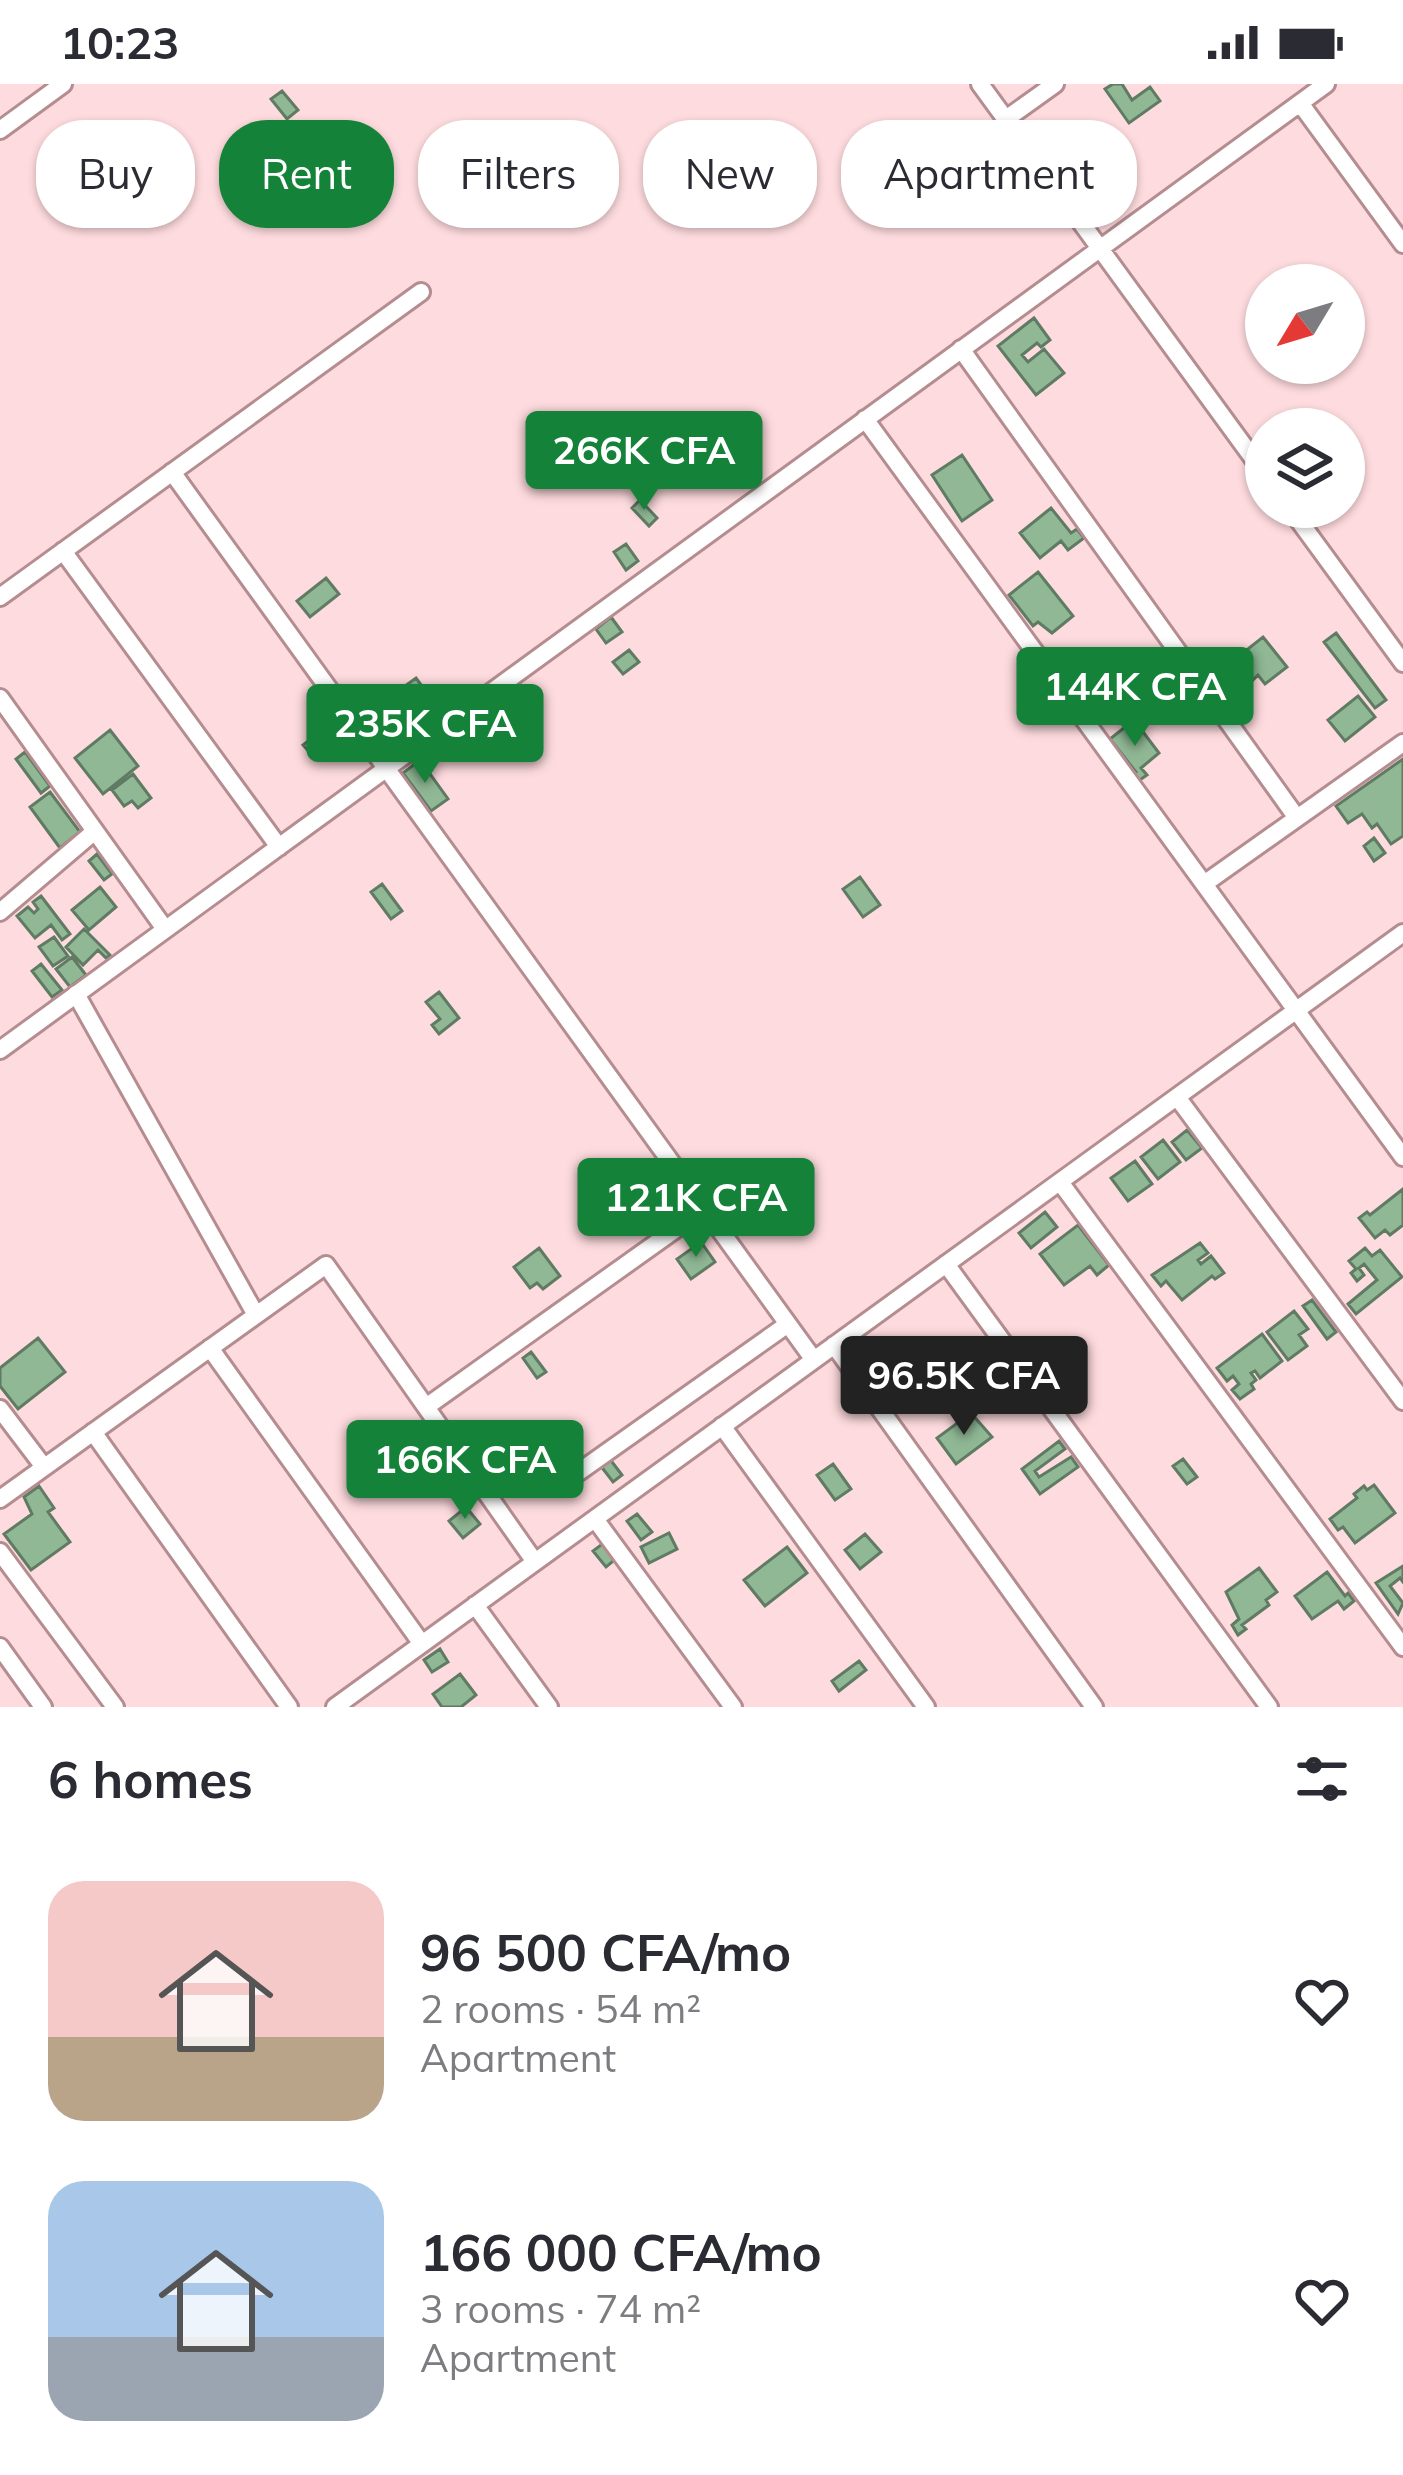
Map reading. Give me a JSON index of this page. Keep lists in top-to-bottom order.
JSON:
{
  "north": "bottom left",
  "page": {
    "status": "10:23",
    "chip": [
      "Buy",
      "Rent",
      "Filters",
      "New",
      "Apartment"
    ],
    "price": [
      "266K CFA",
      "144K CFA",
      "235K CFA",
      "121K CFA",
      "96.5K CFA",
      "166K CFA"
    ],
    "heading": "6 homes",
    "list": [
      {
        "name": "96 500 CFA/mo",
        "note": "2 rooms · 54 m² · Apartment"
      },
      {
        "name": "166 000 CFA/mo",
        "note": "3 rooms · 74 m² · Apartment"
      }
    ]
  }
}
